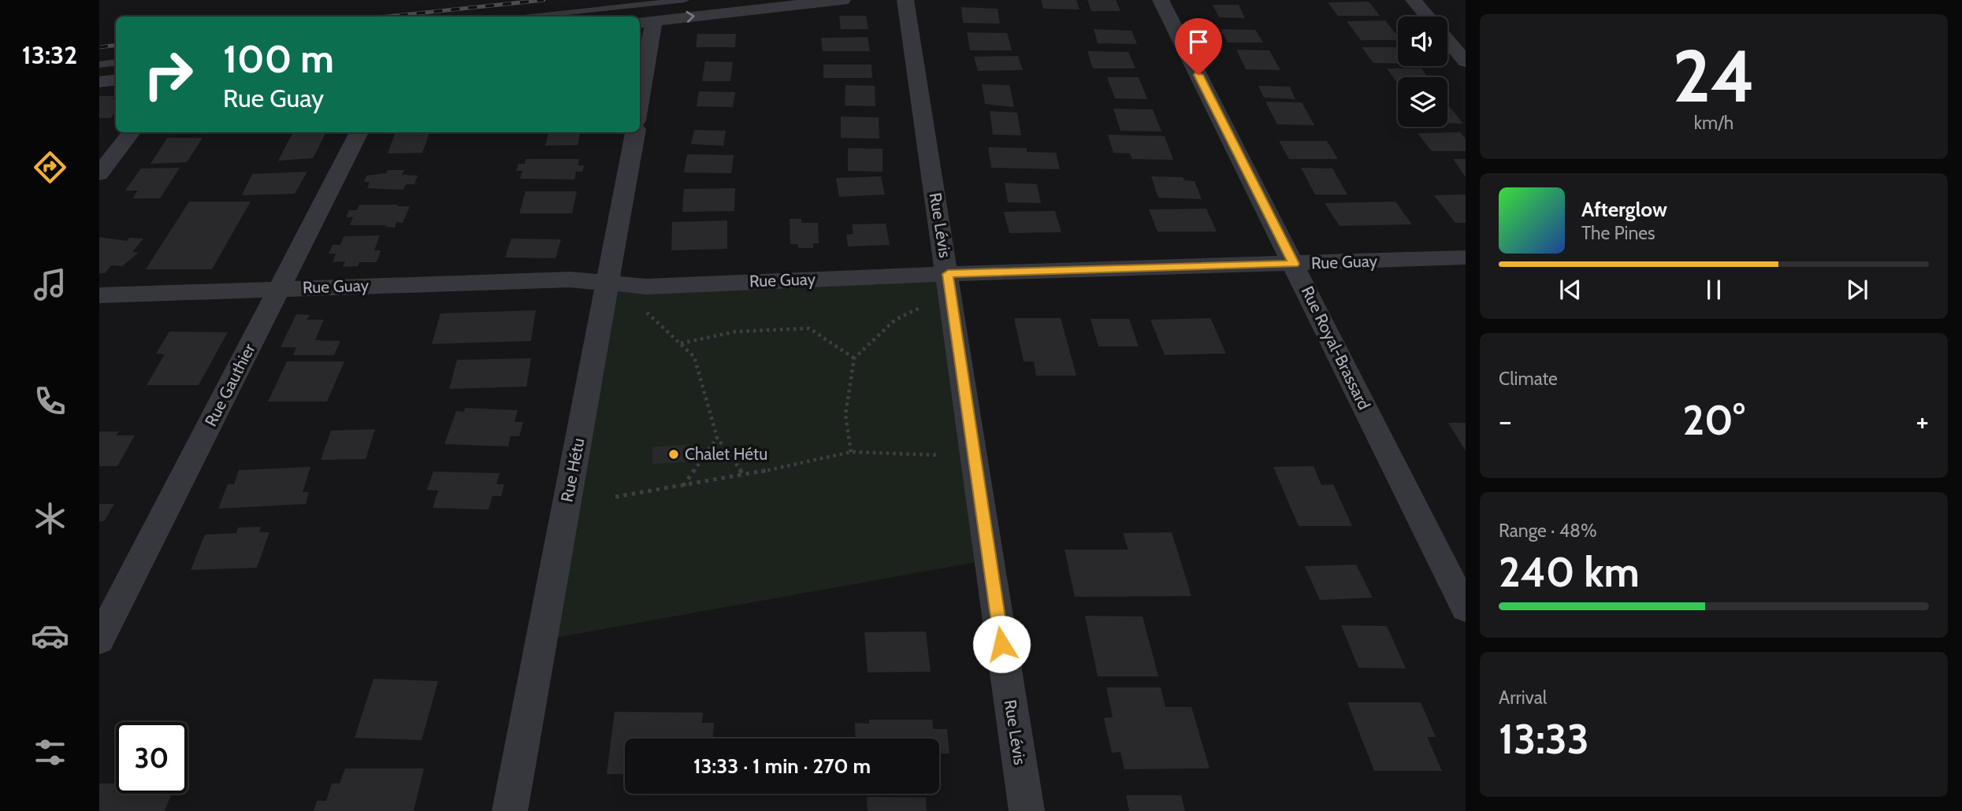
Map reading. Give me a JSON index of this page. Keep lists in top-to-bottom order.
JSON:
{
  "streets": {
    "street": [
      "Rue Lévis",
      "Rue Guay",
      "Rue Royal-Brassard",
      "Rue Gauthier",
      "Rue Hétu"
    ]
  },
  "crossings": [
    ["Rue Lévis", "Rue Guay"],
    ["Rue Guay", "Rue Royal-Brassard"],
    ["Rue Guay", "Rue Gauthier"],
    ["Rue Guay", "Rue Hétu"]
  ],
  "places": ["Chalet Hétu"],
  "page": {
    "tabs": "13:32",
    "tile": [
      ["24", "km/h"],
      "Climate",
      ["Range · 48%", "240 km"],
      ["Arrival", "13:33"]
    ],
    "turn": ["100 m", "Rue Guay"],
    "song": ["Afterglow", "The Pines"],
    "heat": ["−", "20°", "+"],
    "limit": "30",
    "trip": "13:33 · 1 min · 270 m"
  }
}
